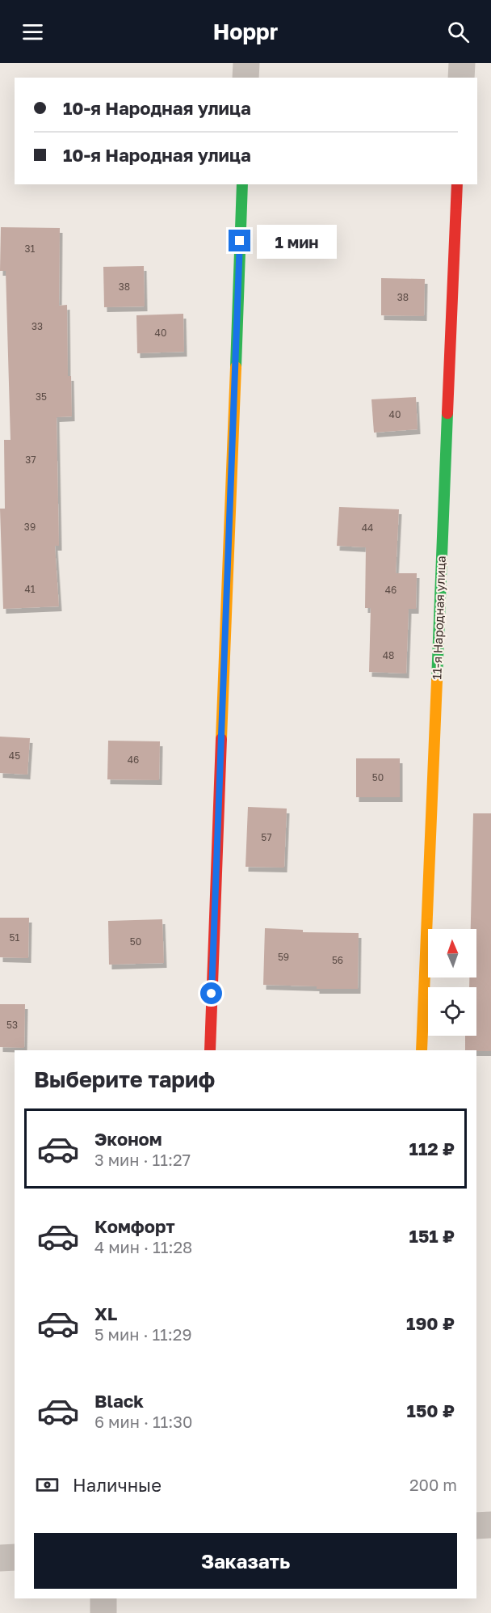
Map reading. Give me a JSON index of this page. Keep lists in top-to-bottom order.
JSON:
{
  "streets": {
    "street": ["11-я Народная улица"]
  },
  "house_numbers": [
    "31",
    "38",
    "38",
    "33",
    "40",
    "35",
    "40",
    "37",
    "39",
    "44",
    "41",
    "46",
    "48",
    "45",
    "46",
    "50",
    "57",
    "51",
    "50",
    "59",
    "56",
    "53"
  ],
  "north": "top",
  "page": {
    "header": "Hoppr",
    "banner": ["10-я Народная улица", "10-я Народная улица"],
    "bubble": "1 мин",
    "heading": "Выберите тариф",
    "list": [
      {
        "name": "Эконом",
        "note": "3 мин · 11:27",
        "value": "112 ₽"
      },
      {
        "name": "Комфорт",
        "note": "4 мин · 11:28",
        "value": "151 ₽"
      },
      {
        "name": "XL",
        "note": "5 мин · 11:29",
        "value": "190 ₽"
      },
      {
        "name": "Black",
        "note": "6 мин · 11:30",
        "value": "150 ₽"
      }
    ],
    "pay": ["Наличные", "200 m"],
    "buttons": "Заказать"
  }
}
